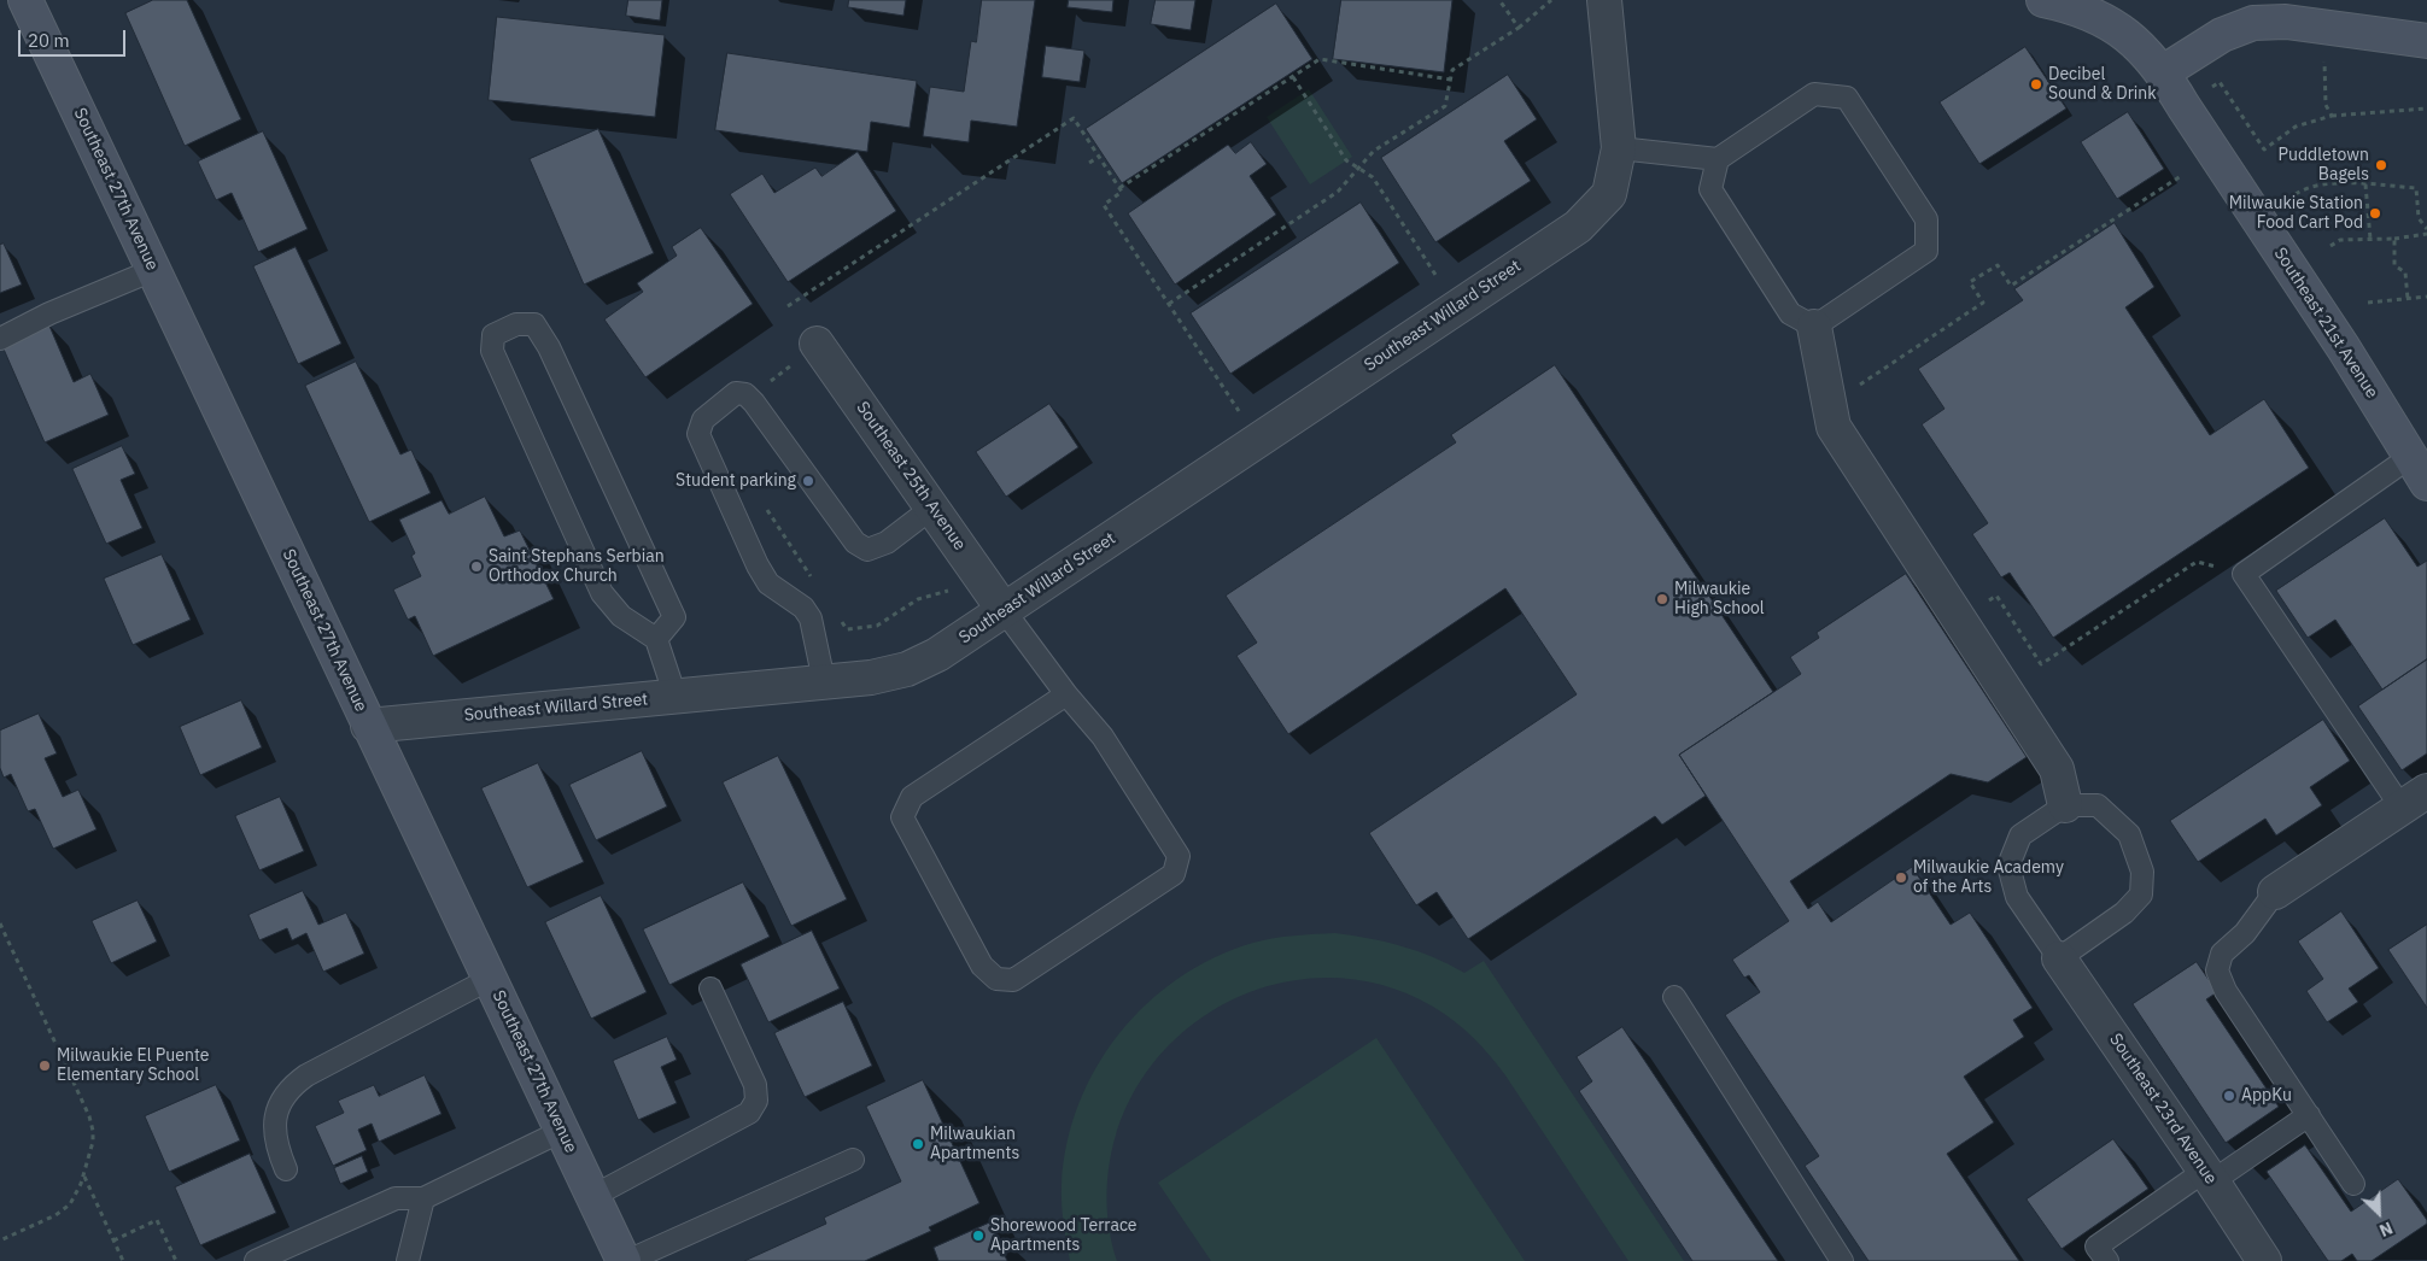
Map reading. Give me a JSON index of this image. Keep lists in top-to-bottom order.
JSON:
{
  "streets": {
    "street": [
      "Southeast 27th Avenue",
      "Southeast Willard Street",
      "Southeast 21st Avenue",
      "Southeast 25th Avenue",
      "Southeast 23rd Avenue"
    ]
  },
  "crossings": [
    ["Southeast 27th Avenue", "Southeast Willard Street"],
    ["Southeast Willard Street", "Southeast 25th Avenue"]
  ],
  "places": [
    "Decibel Sound & Drink",
    "Puddletown Bagels",
    "Milwaukie Station Food Cart Pod",
    "Student parking",
    "Saint Stephans Serbian Orthodox Church",
    "Milwaukie High School",
    "Milwaukie Academy of the Arts",
    "Milwaukie El Puente Elementary School",
    "AppKu",
    "Milwaukian Apartments",
    "Shorewood Terrace Apartments"
  ],
  "scale_bar": "20 m",
  "north": "bottom right"
}
